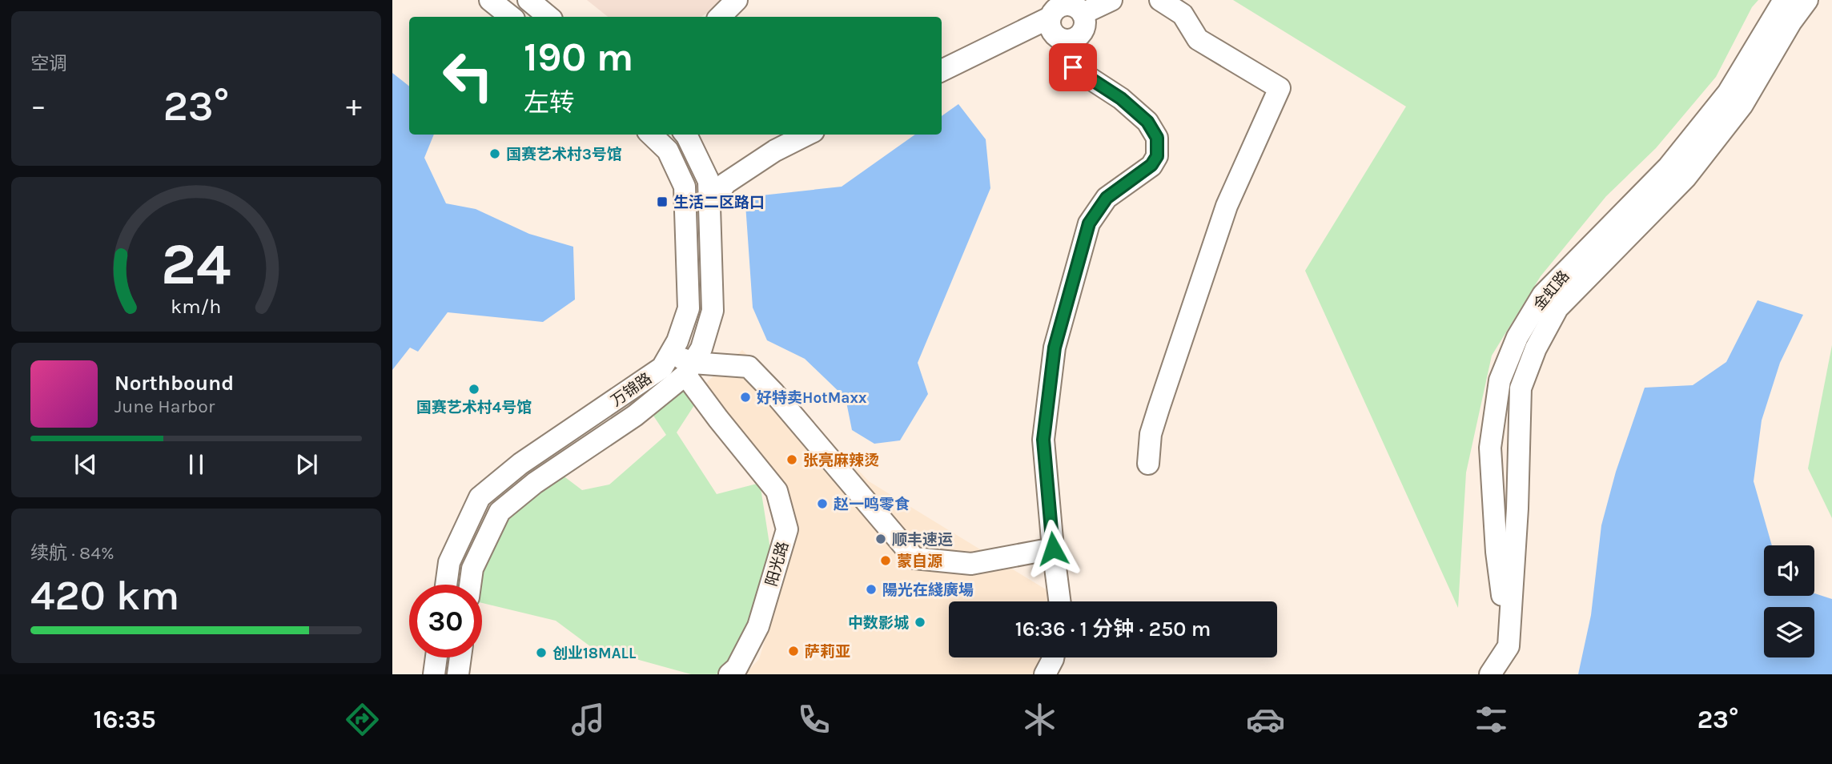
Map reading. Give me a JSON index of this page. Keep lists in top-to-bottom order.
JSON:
{
  "streets": {
    "street": ["金虹路", "万锦路", "阳光路"]
  },
  "crossings": [
    ["万锦路", "阳光路"]
  ],
  "places": {
    "other": [
      "国赛艺术村3号馆",
      "国赛艺术村4号馆",
      "好特卖HotMaxx",
      "张亮麻辣烫",
      "赵一鸣零食",
      "顺丰速运",
      "蒙自源",
      "陽光在綫廣場",
      "中数影城",
      "萨莉亚",
      "创业18MALL"
    ],
    "transit": ["生活二区路口"]
  },
  "page": {
    "tile": [
      "空调",
      ["续航 · 84%", "420 km"]
    ],
    "turn": ["190 m", "左转"],
    "heat": ["−", "23°", "+"],
    "song": ["Northbound", "June Harbor"],
    "limit": "30",
    "trip": "16:36 · 1 分钟 · 250 m",
    "tabs": ["16:35", "23°"],
    "gauge": ["24", "km/h"]
  }
}
